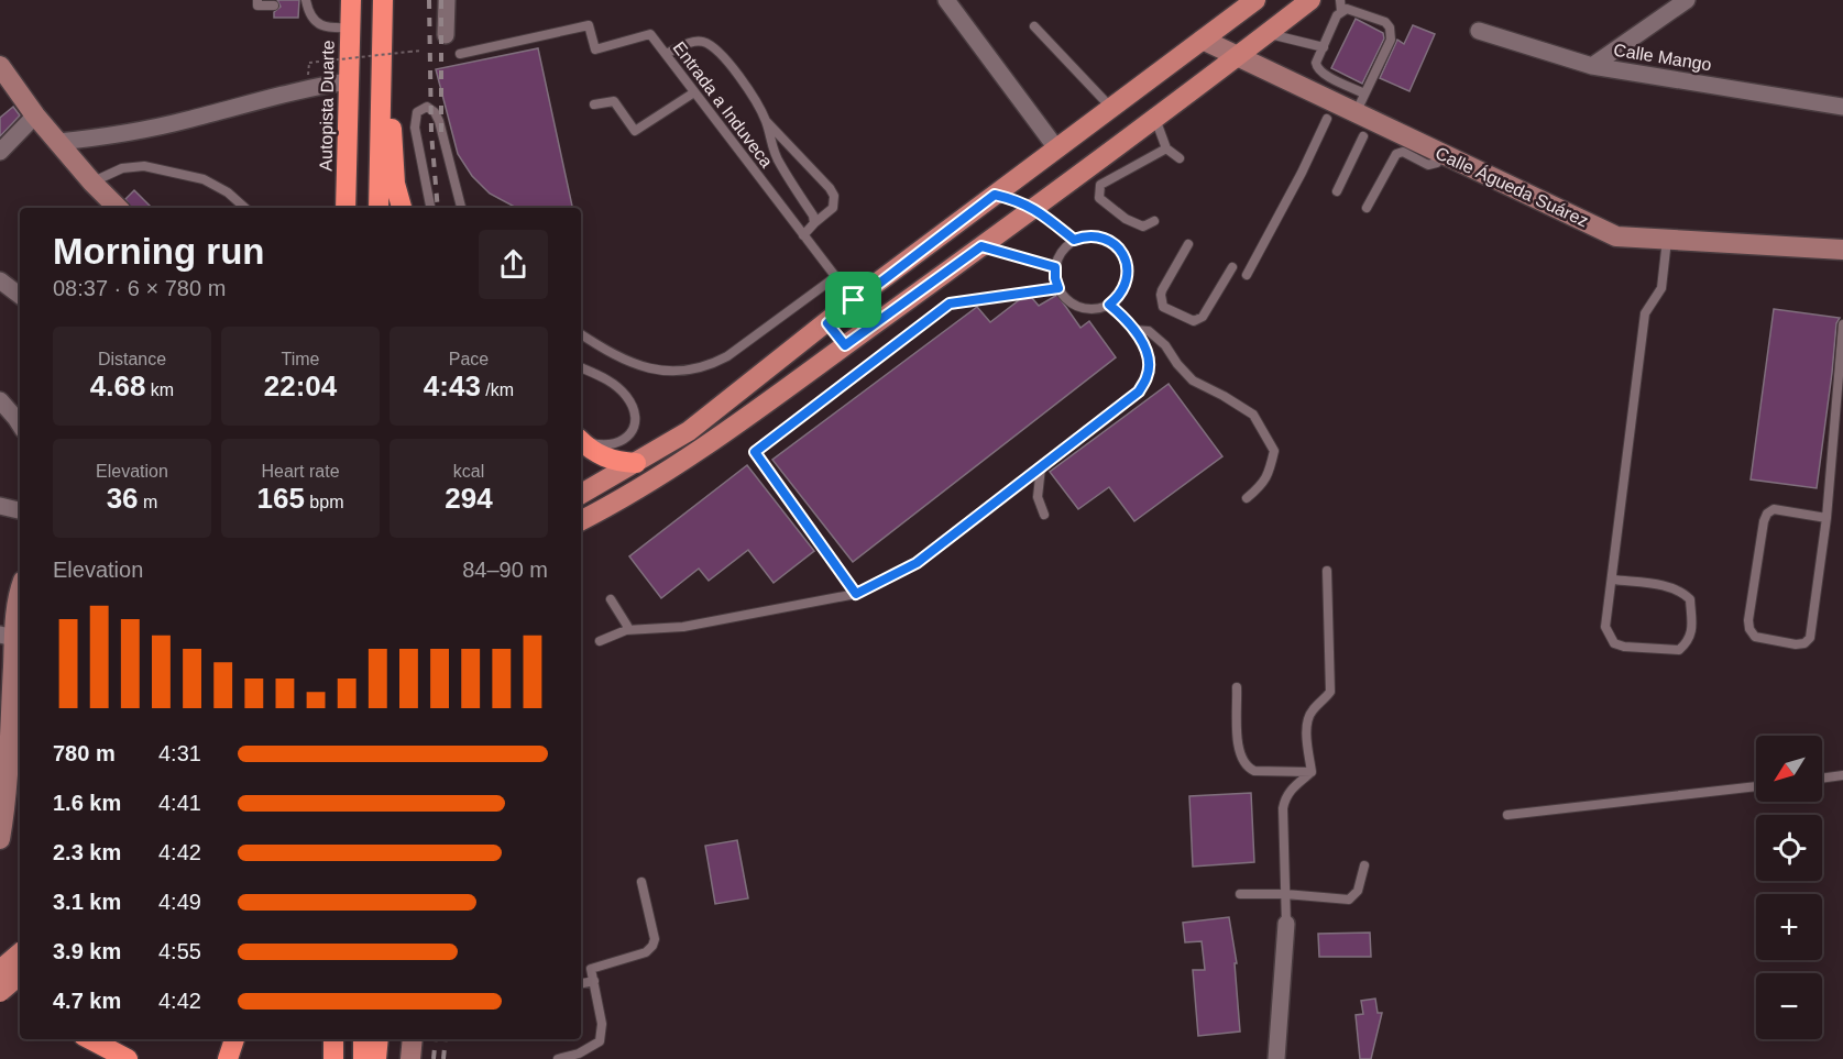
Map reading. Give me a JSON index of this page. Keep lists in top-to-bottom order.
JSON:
{
  "streets": {
    "highway": ["Autopista Duarte"],
    "street": ["Calle Mango", "Calle Águeda Suárez"],
    "lane": ["Entrada a Induveca"]
  },
  "north": "bottom left",
  "page": {
    "heading": ["Morning run", "08:37 · 6 × 780 m"],
    "stats": [
      ["Distance", "4.68 km"],
      ["Time", "22:04"],
      ["Pace", "4:43 /km"],
      ["Elevation", "36 m"],
      ["Heart rate", "165 bpm"],
      ["kcal", "294"]
    ],
    "chart": ["Elevation", "84–90 m"],
    "list": [
      {
        "name": "780 m",
        "note": "4:31"
      },
      {
        "name": "1.6 km",
        "note": "4:41"
      },
      {
        "name": "2.3 km",
        "note": "4:42"
      },
      {
        "name": "3.1 km",
        "note": "4:49"
      },
      {
        "name": "3.9 km",
        "note": "4:55"
      },
      {
        "name": "4.7 km",
        "note": "4:42"
      }
    ],
    "map_buttons": ["+", "−"]
  }
}
